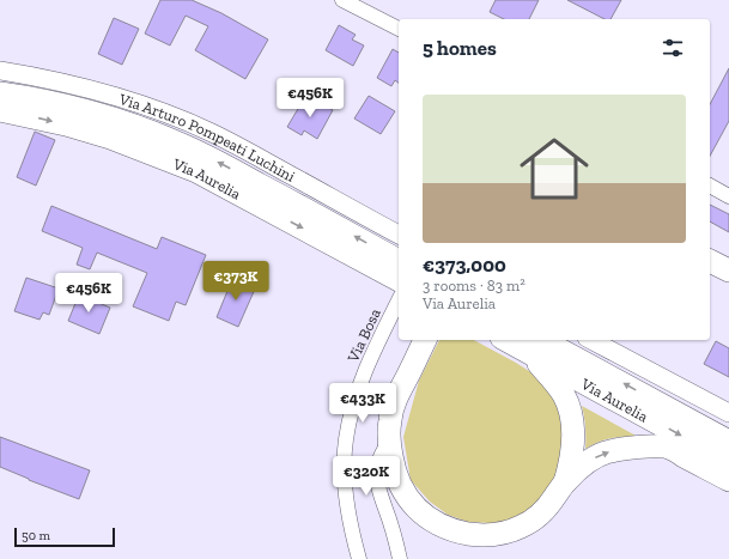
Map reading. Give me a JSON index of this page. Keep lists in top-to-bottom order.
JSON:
{
  "streets": {
    "highway": ["Via Aurelia"],
    "street": ["Via Arturo Pompeati Luchini", "Via Bosa"]
  },
  "scale_bar": "50 m",
  "page": {
    "heading": "5 homes",
    "list": [
      {
        "name": "€373,000",
        "note": "3 rooms · 83 m² · Via Aurelia"
      }
    ],
    "price": [
      "€456K",
      "€373K",
      "€456K",
      "€433K",
      "€320K"
    ],
    "scale": "50 m"
  }
}
